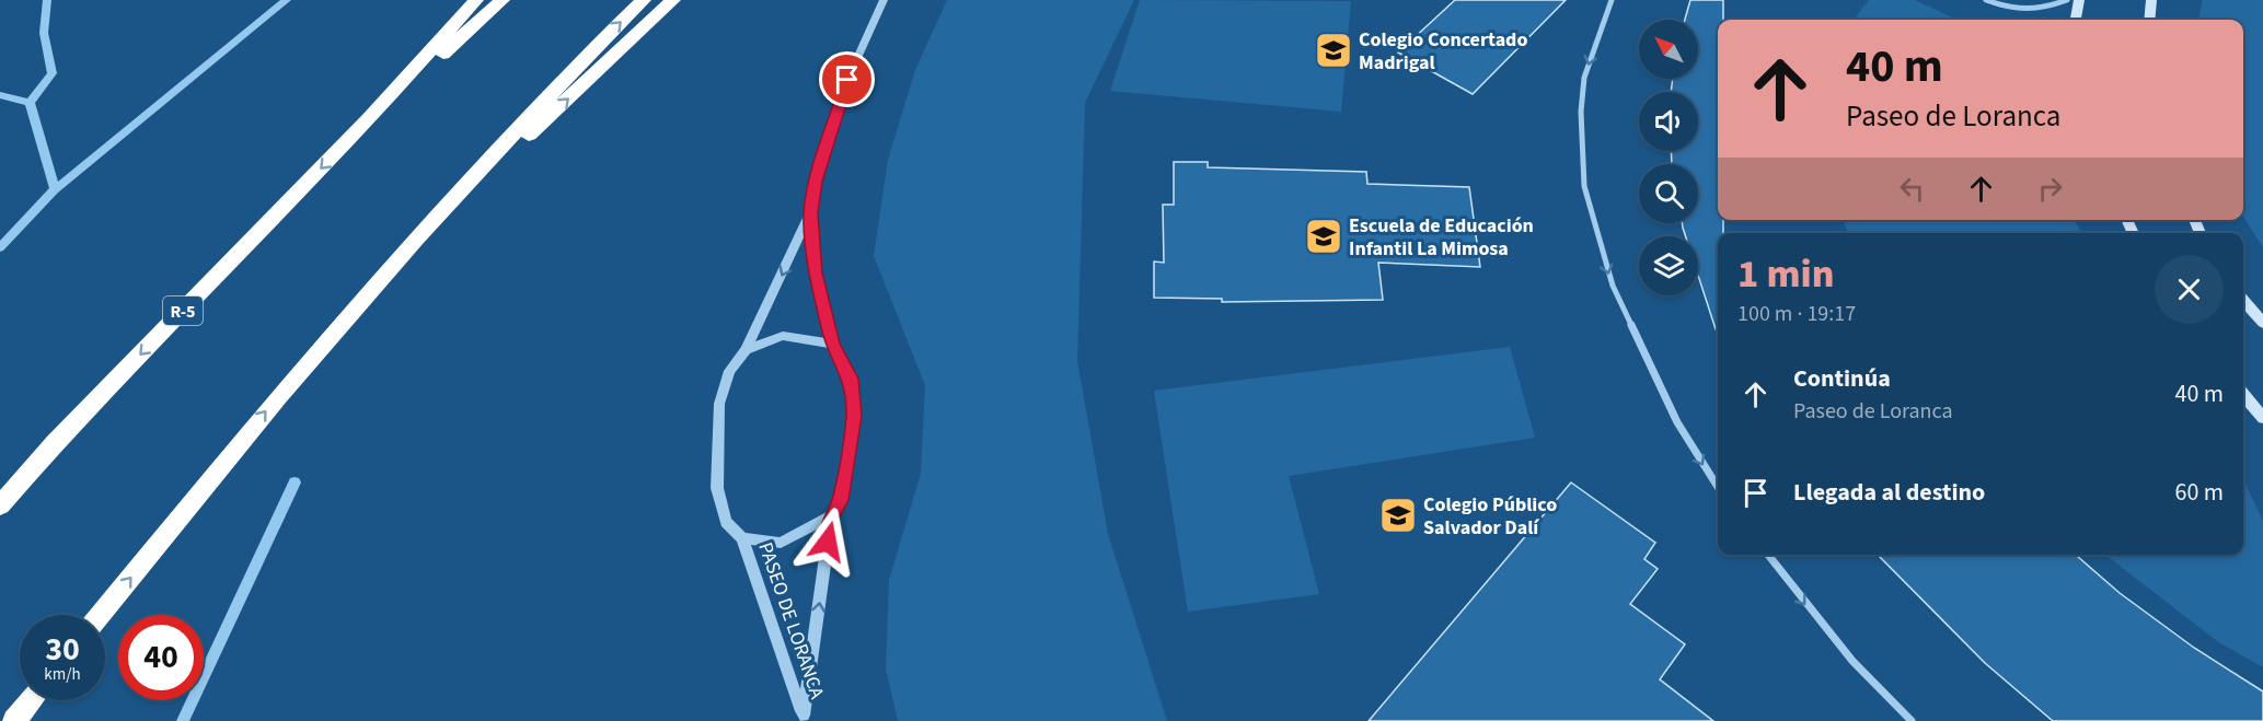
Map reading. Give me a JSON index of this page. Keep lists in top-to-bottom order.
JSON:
{
  "streets": {
    "highway": ["R-5"],
    "street": ["PASEO DE LORANCA"]
  },
  "one_way": ["PASEO DE LORANCA"],
  "places": {
    "school or university": ["Colegio Concertado Madrigal", "Escuela de Educación Infantil La Mimosa", "Colegio Público Salvador Dalí"]
  },
  "north": "top left",
  "page": {
    "turn": ["40 m", "Paseo de Loranca"],
    "heading": ["1 min", "100 m · 19:17"],
    "list": [
      {
        "name": "Continúa",
        "note": "Paseo de Loranca",
        "value": "40 m"
      },
      {
        "name": "Llegada al destino",
        "value": "60 m"
      }
    ],
    "speed": "30 km/h",
    "limit": "40"
  }
}
